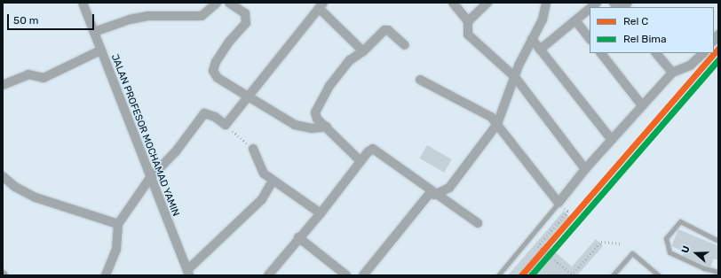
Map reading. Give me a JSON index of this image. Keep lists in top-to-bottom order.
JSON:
{
  "streets": {
    "street": ["JALAN PROFESOR MOCHAMAD YAMIN"]
  },
  "lines": ["rail line C", "rail line Bima"],
  "legend": ["Rel C", "Rel Bima"],
  "scale_bar": "50 m",
  "north": "left"
}
